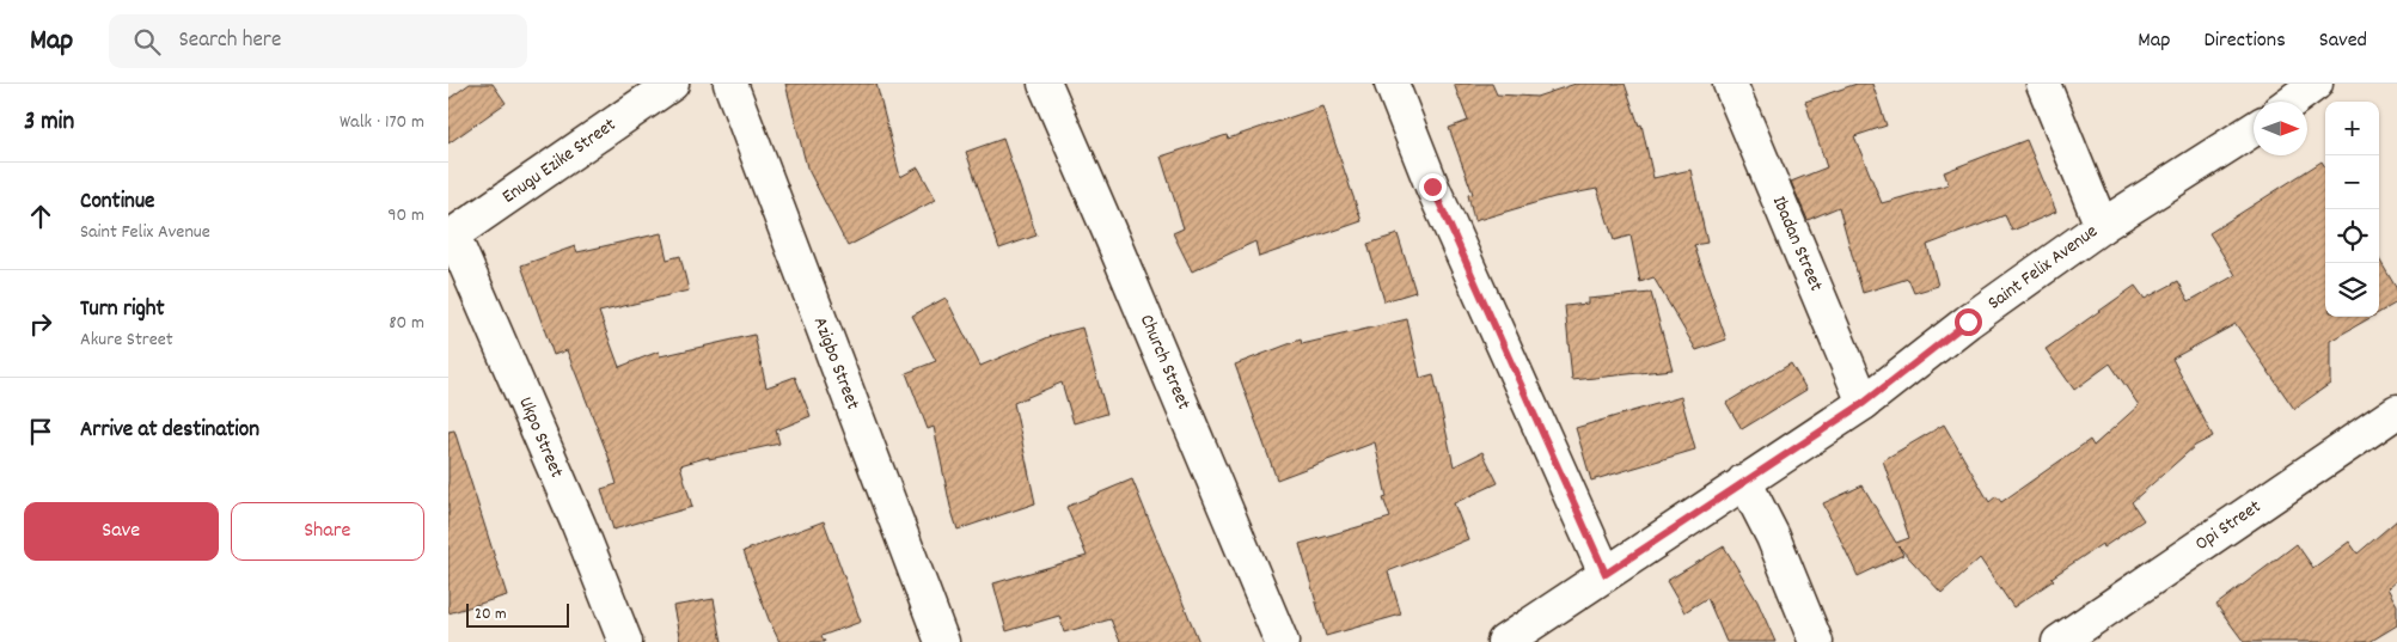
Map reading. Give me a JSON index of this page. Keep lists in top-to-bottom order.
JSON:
{
  "streets": {
    "street": [
      "Enugu Ezike Street",
      "Ibadan Street",
      "Saint Felix Avenue",
      "Church Street",
      "Azigbo Street",
      "Ukpo Street",
      "Opi Street"
    ]
  },
  "crossings": [
    ["Enugu Ezike Street", "Ukpo Street"],
    ["Ibadan Street", "Saint Felix Avenue"]
  ],
  "scale_bar": "20 m",
  "north": "right",
  "page": {
    "header": "Map",
    "search": "Search here",
    "nav": ["Map", "Directions", "Saved"],
    "heading": ["3 min", "Walk · 170 m"],
    "map_buttons": ["+", "−"],
    "list": [
      ["Continue", "Saint Felix Avenue", "90 m"],
      ["Turn right", "Akure Street", "80 m"],
      "Arrive at destination"
    ],
    "buttons": ["Save", "Share"],
    "scale": "20 m"
  }
}
